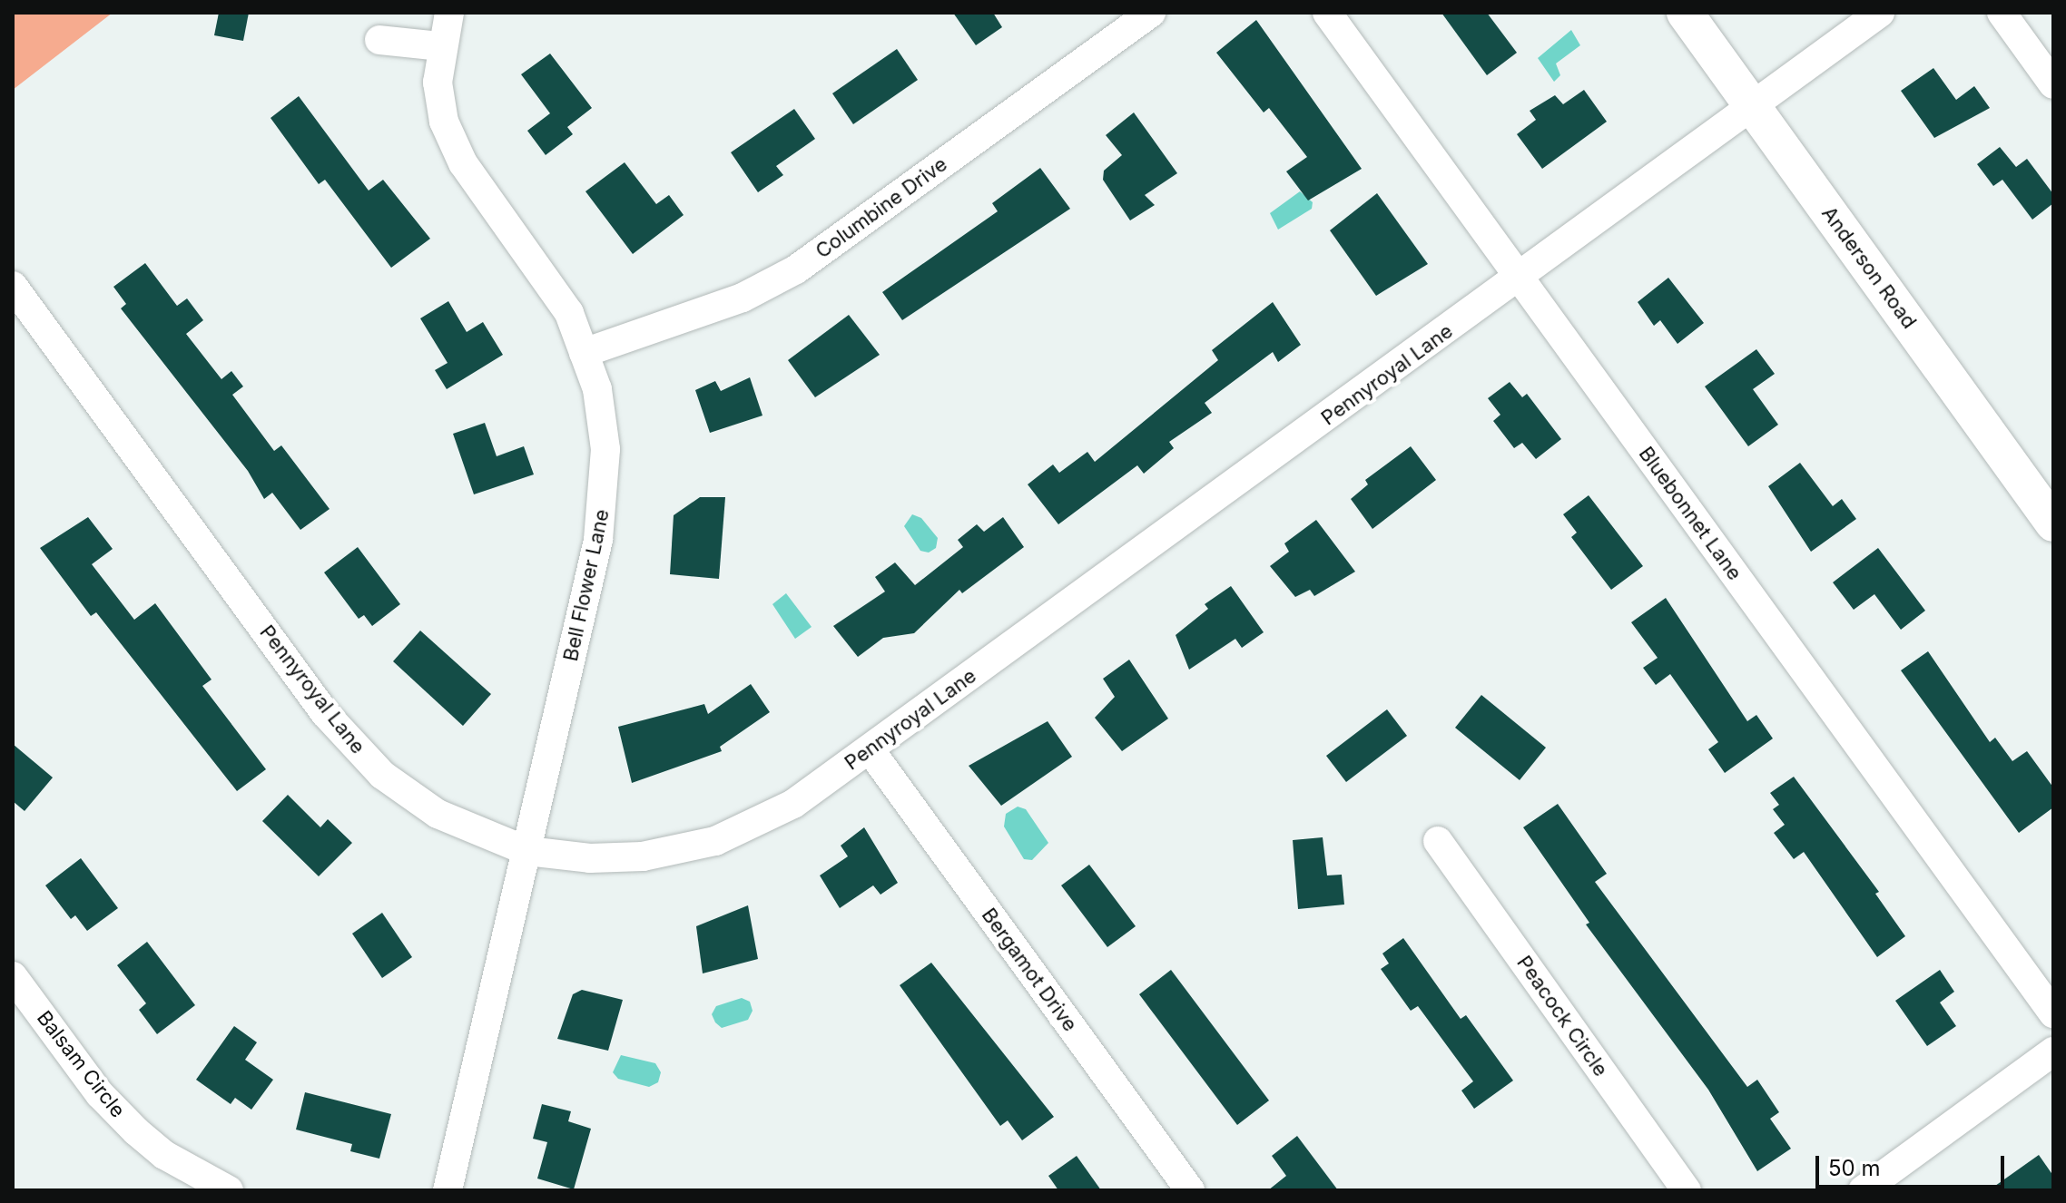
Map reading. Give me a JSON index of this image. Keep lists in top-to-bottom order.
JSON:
{
  "streets": {
    "street": [
      "Columbine Drive",
      "Anderson Road",
      "Pennyroyal Lane",
      "Bluebonnet Lane",
      "Bell Flower Lane",
      "Bergamot Drive",
      "Peacock Circle",
      "Balsam Circle"
    ]
  },
  "crossings": [
    ["Columbine Drive", "Bell Flower Lane"],
    ["Anderson Road", "Pennyroyal Lane"],
    ["Pennyroyal Lane", "Bluebonnet Lane"],
    ["Pennyroyal Lane", "Bell Flower Lane"],
    ["Pennyroyal Lane", "Bergamot Drive"]
  ],
  "scale_bar": "50 m"
}
